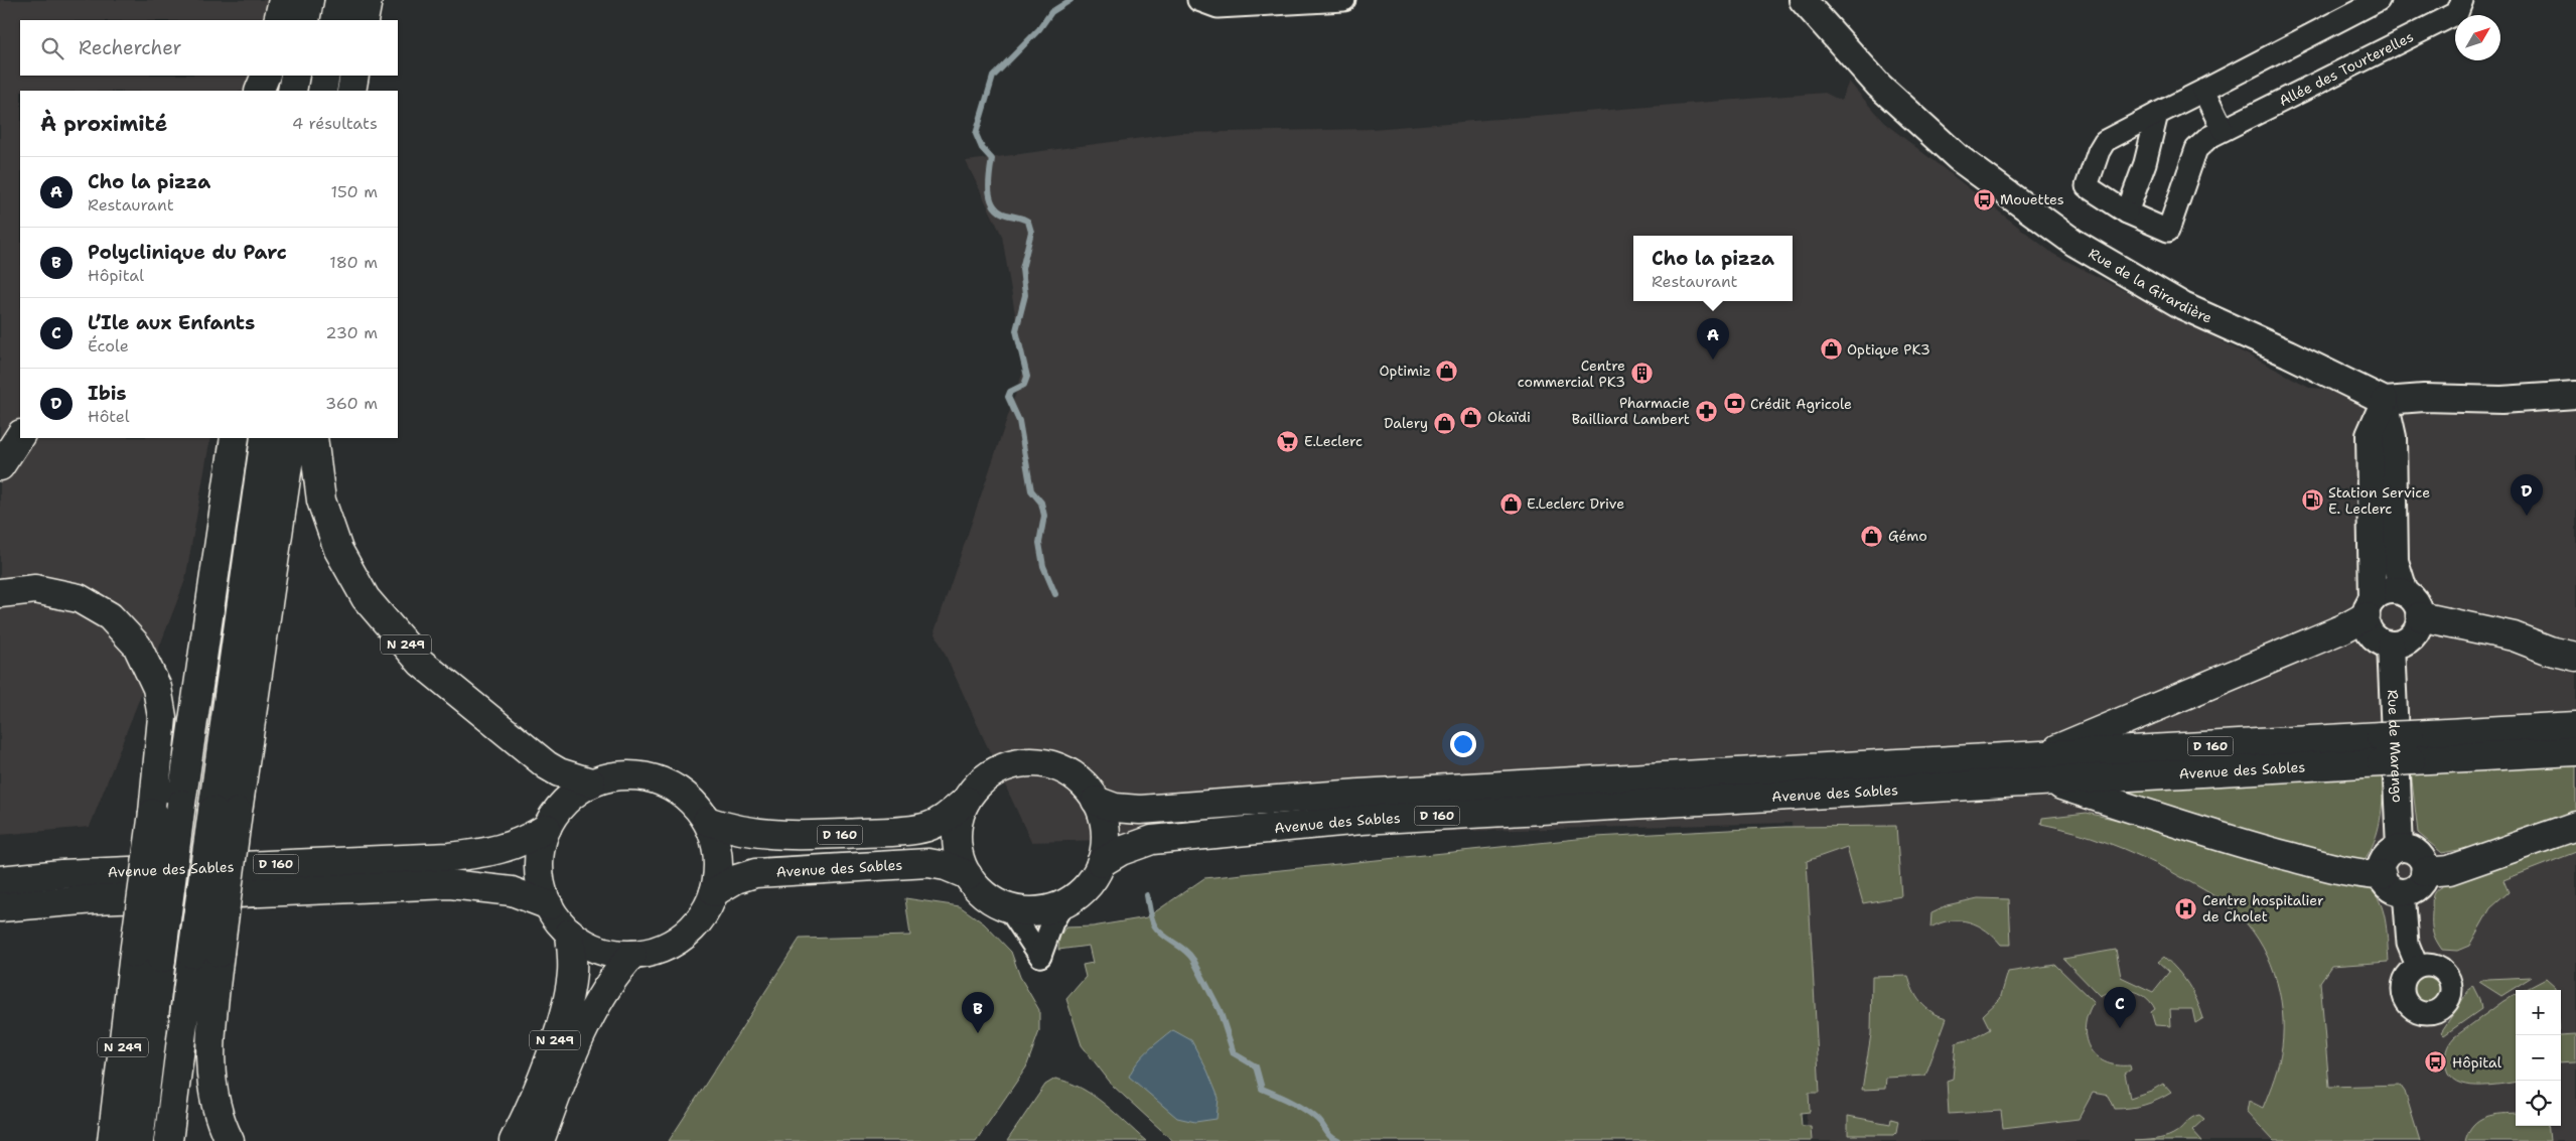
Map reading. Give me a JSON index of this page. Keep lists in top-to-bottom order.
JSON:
{
  "streets": {
    "main road": ["N 249", "D 160", "Avenue des Sables"],
    "street": ["Allée des Tourterelles", "Rue de la Girardière", "Rue de Marengo"]
  },
  "crossings": [
    ["N 249", "D 160"],
    ["N 249", "Avenue des Sables"],
    ["D 160", "Avenue des Sables"]
  ],
  "places": {
    "bus stop": ["Mouettes", "Hôpital"],
    "shop": [
      "Optique PK3",
      "Optimiz",
      "Okaïdi",
      "Dalery",
      "E.Leclerc Drive",
      "Gémo"
    ],
    "building": ["Centre commercial PK3"],
    "bank": ["Crédit Agricole"],
    "pharmacy": ["Pharmacie Bailliard Lambert"],
    "supermarket": ["E.Leclerc"],
    "fuel station": ["Station Service E. Leclerc"],
    "hospital": ["Centre hospitalier de Cholet"]
  },
  "north": "top right",
  "page": {
    "search": "Rechercher",
    "heading": ["À proximité", "4 résultats"],
    "list": [
      {
        "mark": "A",
        "name": "Cho la pizza",
        "note": "Restaurant",
        "value": "150 m"
      },
      {
        "mark": "B",
        "name": "Polyclinique du Parc",
        "note": "Hôpital",
        "value": "180 m"
      },
      {
        "mark": "C",
        "name": "L’Ile aux Enfants",
        "note": "École",
        "value": "230 m"
      },
      {
        "mark": "D",
        "name": "Ibis",
        "note": "Hôtel",
        "value": "360 m"
      }
    ],
    "popup": ["Cho la pizza", "Restaurant"],
    "pins": [
      "A",
      "D",
      "C",
      "B"
    ],
    "map_buttons": ["+", "−"]
  }
}
